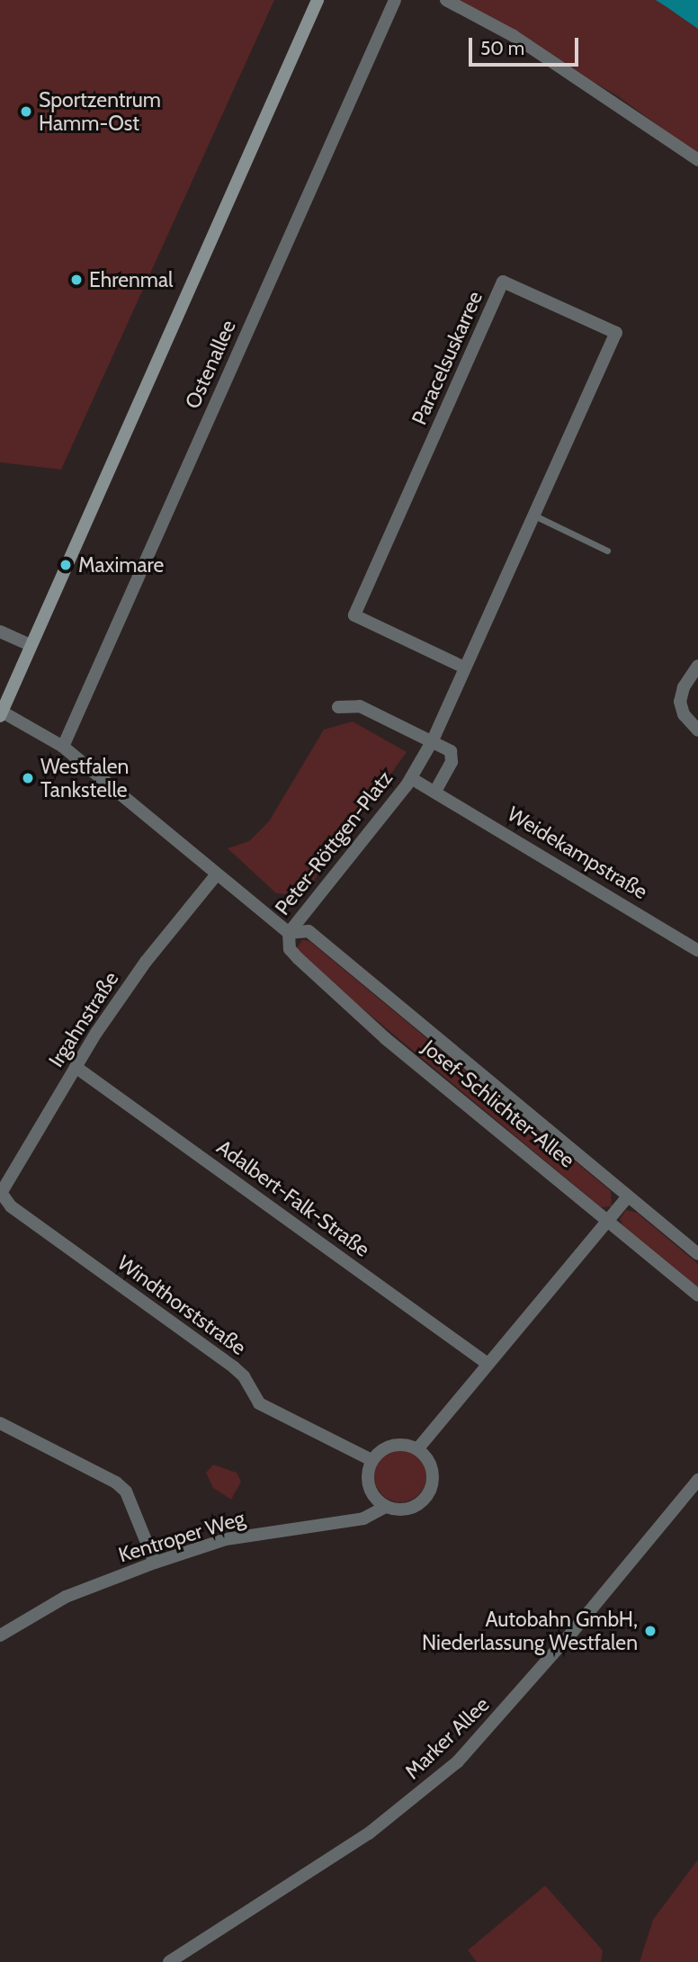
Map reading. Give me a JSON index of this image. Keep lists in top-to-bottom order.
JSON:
{
  "streets": {
    "street": [
      "Paracelsuskarree",
      "Ostenallee",
      "Peter-Röttgen-Platz",
      "Weidekampstraße",
      "Irgahnstraße",
      "Josef-Schlichter-Allee",
      "Adalbert-Falk-Straße",
      "Windthorststraße",
      "Kentroper Weg",
      "Marker Allee"
    ]
  },
  "crossings": [
    ["Paracelsuskarree", "Peter-Röttgen-Platz"],
    ["Ostenallee", "Josef-Schlichter-Allee"],
    ["Peter-Röttgen-Platz", "Weidekampstraße"],
    ["Peter-Röttgen-Platz", "Josef-Schlichter-Allee"],
    ["Irgahnstraße", "Josef-Schlichter-Allee"],
    ["Irgahnstraße", "Adalbert-Falk-Straße"],
    ["Irgahnstraße", "Windthorststraße"],
    ["Windthorststraße", "Kentroper Weg"]
  ],
  "places": [
    "Sportzentrum Hamm-Ost",
    "Ehrenmal",
    "Maximare",
    "Westfalen Tankstelle",
    "Autobahn GmbH, Niederlassung Westfalen"
  ],
  "scale_bar": "50 m"
}
